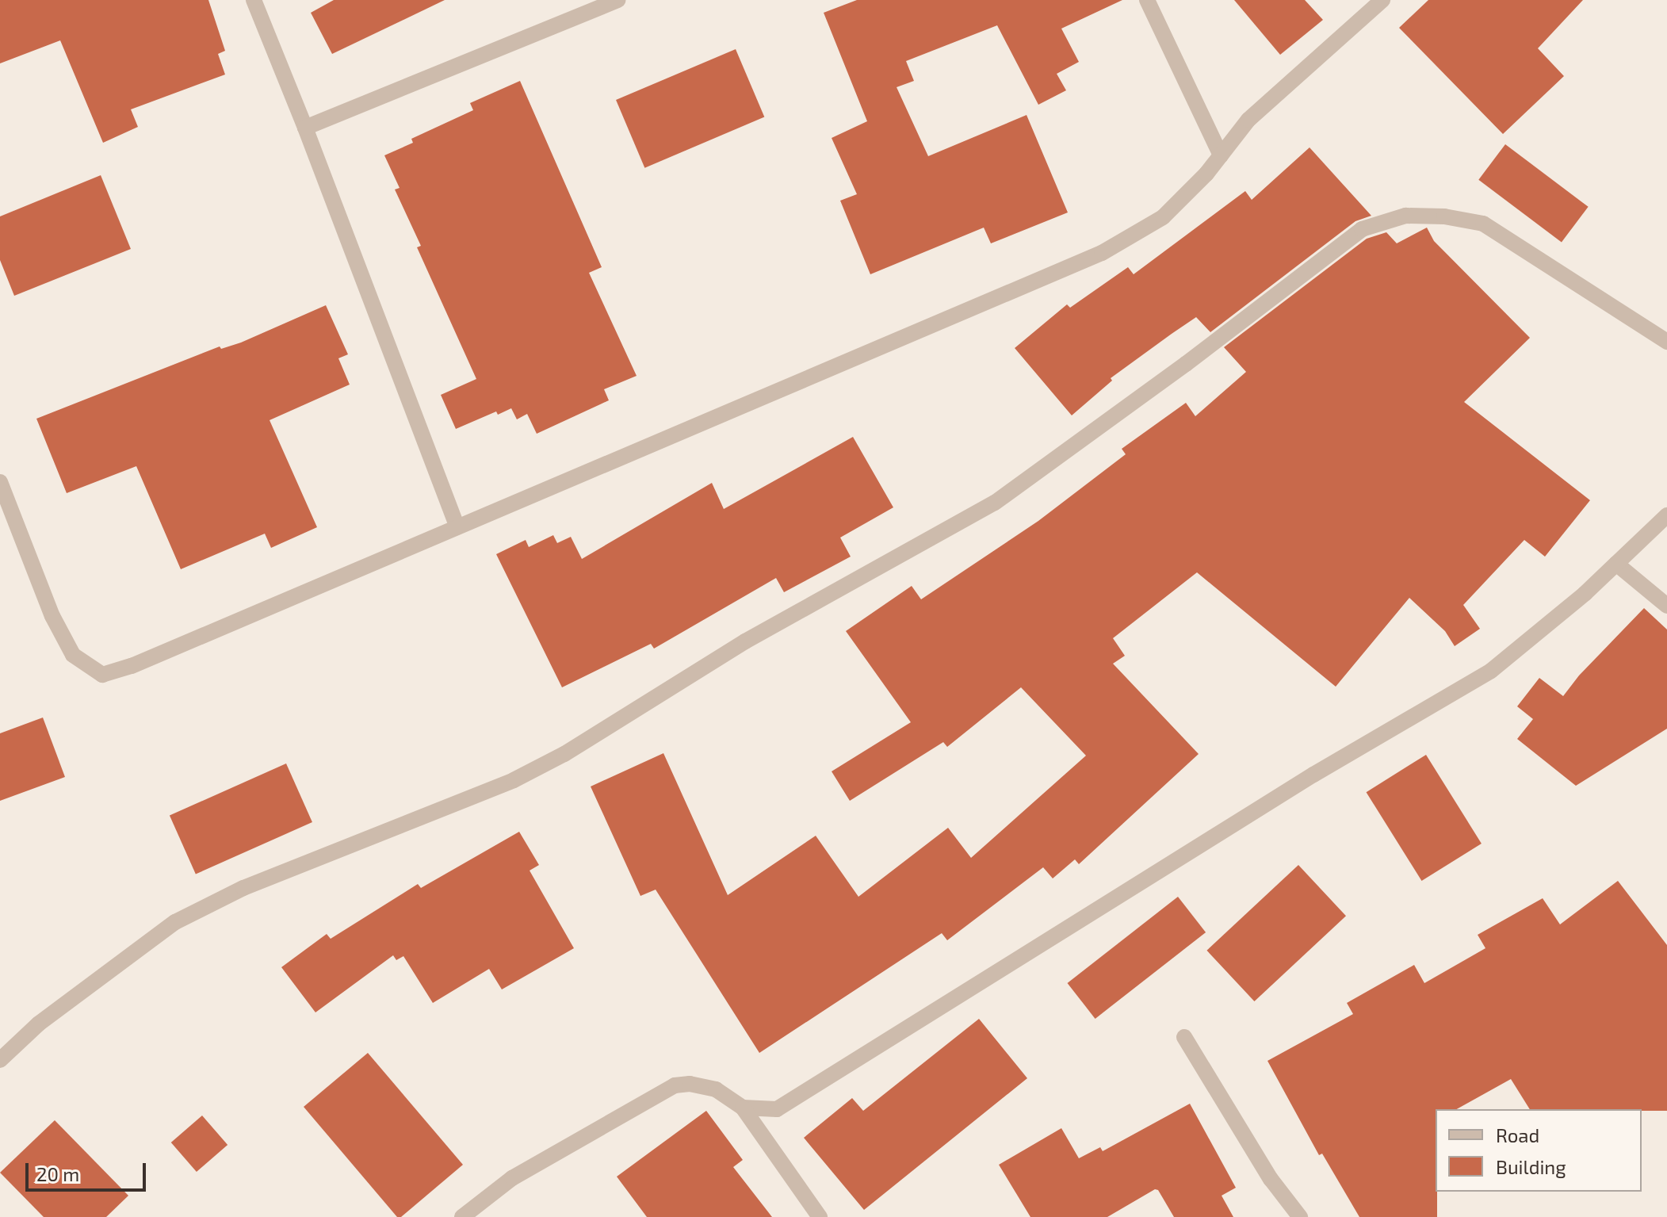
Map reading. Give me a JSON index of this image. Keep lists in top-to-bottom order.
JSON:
{
  "legend": ["Road", "Building"],
  "scale_bar": "20 m"
}
